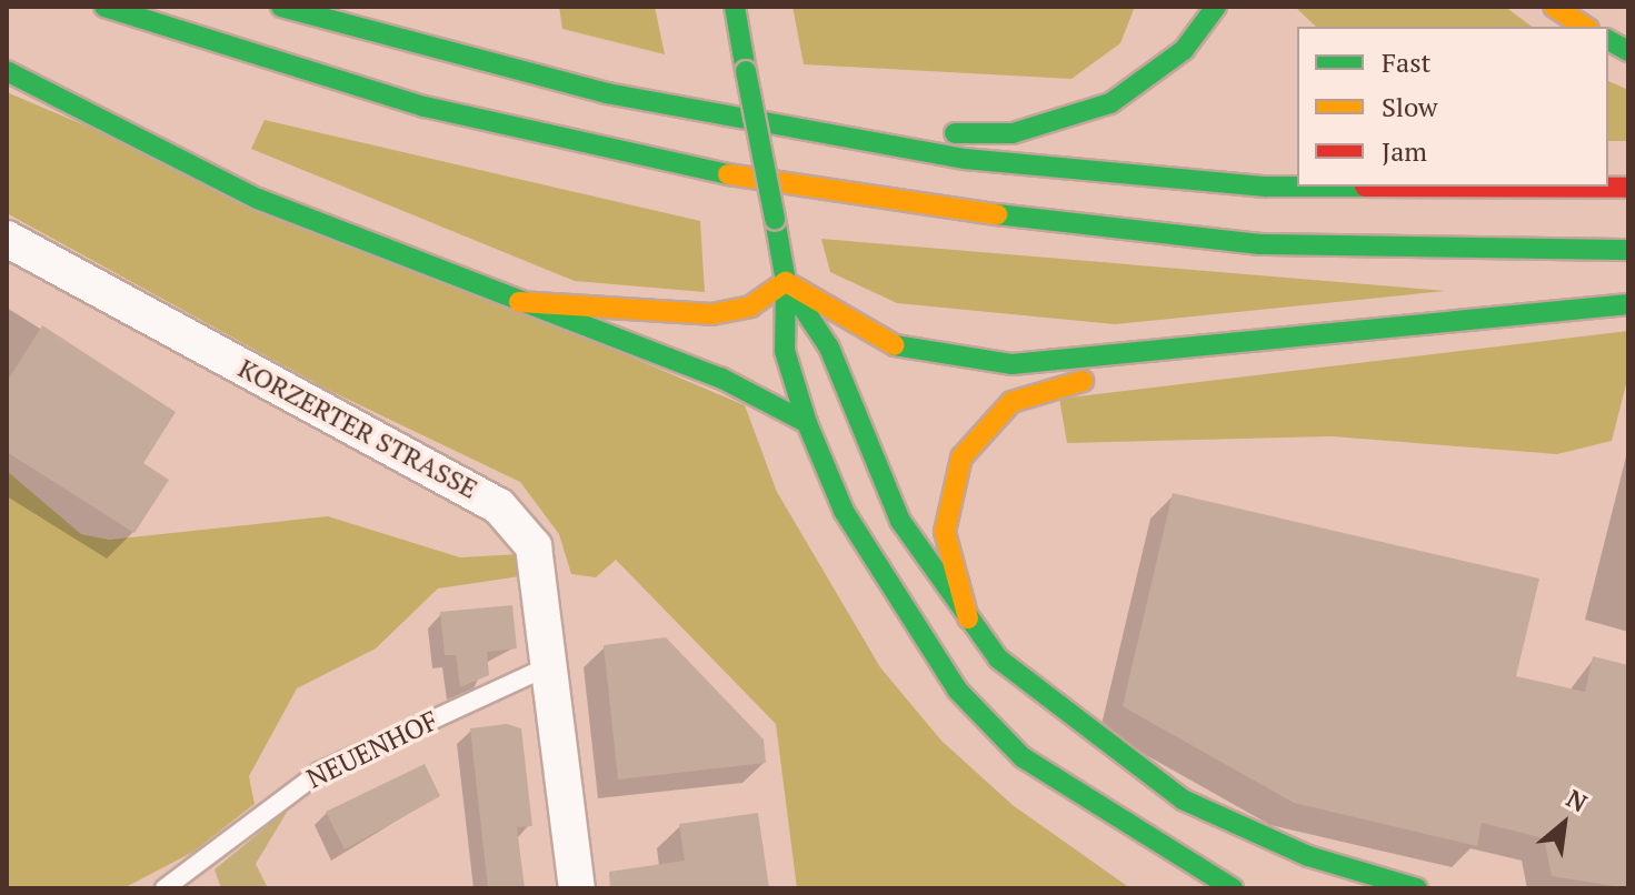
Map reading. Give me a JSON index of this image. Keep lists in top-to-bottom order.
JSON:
{
  "streets": {
    "street": ["KORZERTER STRASSE"],
    "lane": ["NEUENHOF"]
  },
  "crossings": [
    ["KORZERTER STRASSE", "NEUENHOF"]
  ],
  "legend": ["Fast", "Slow", "Jam"],
  "north": "top right"
}
